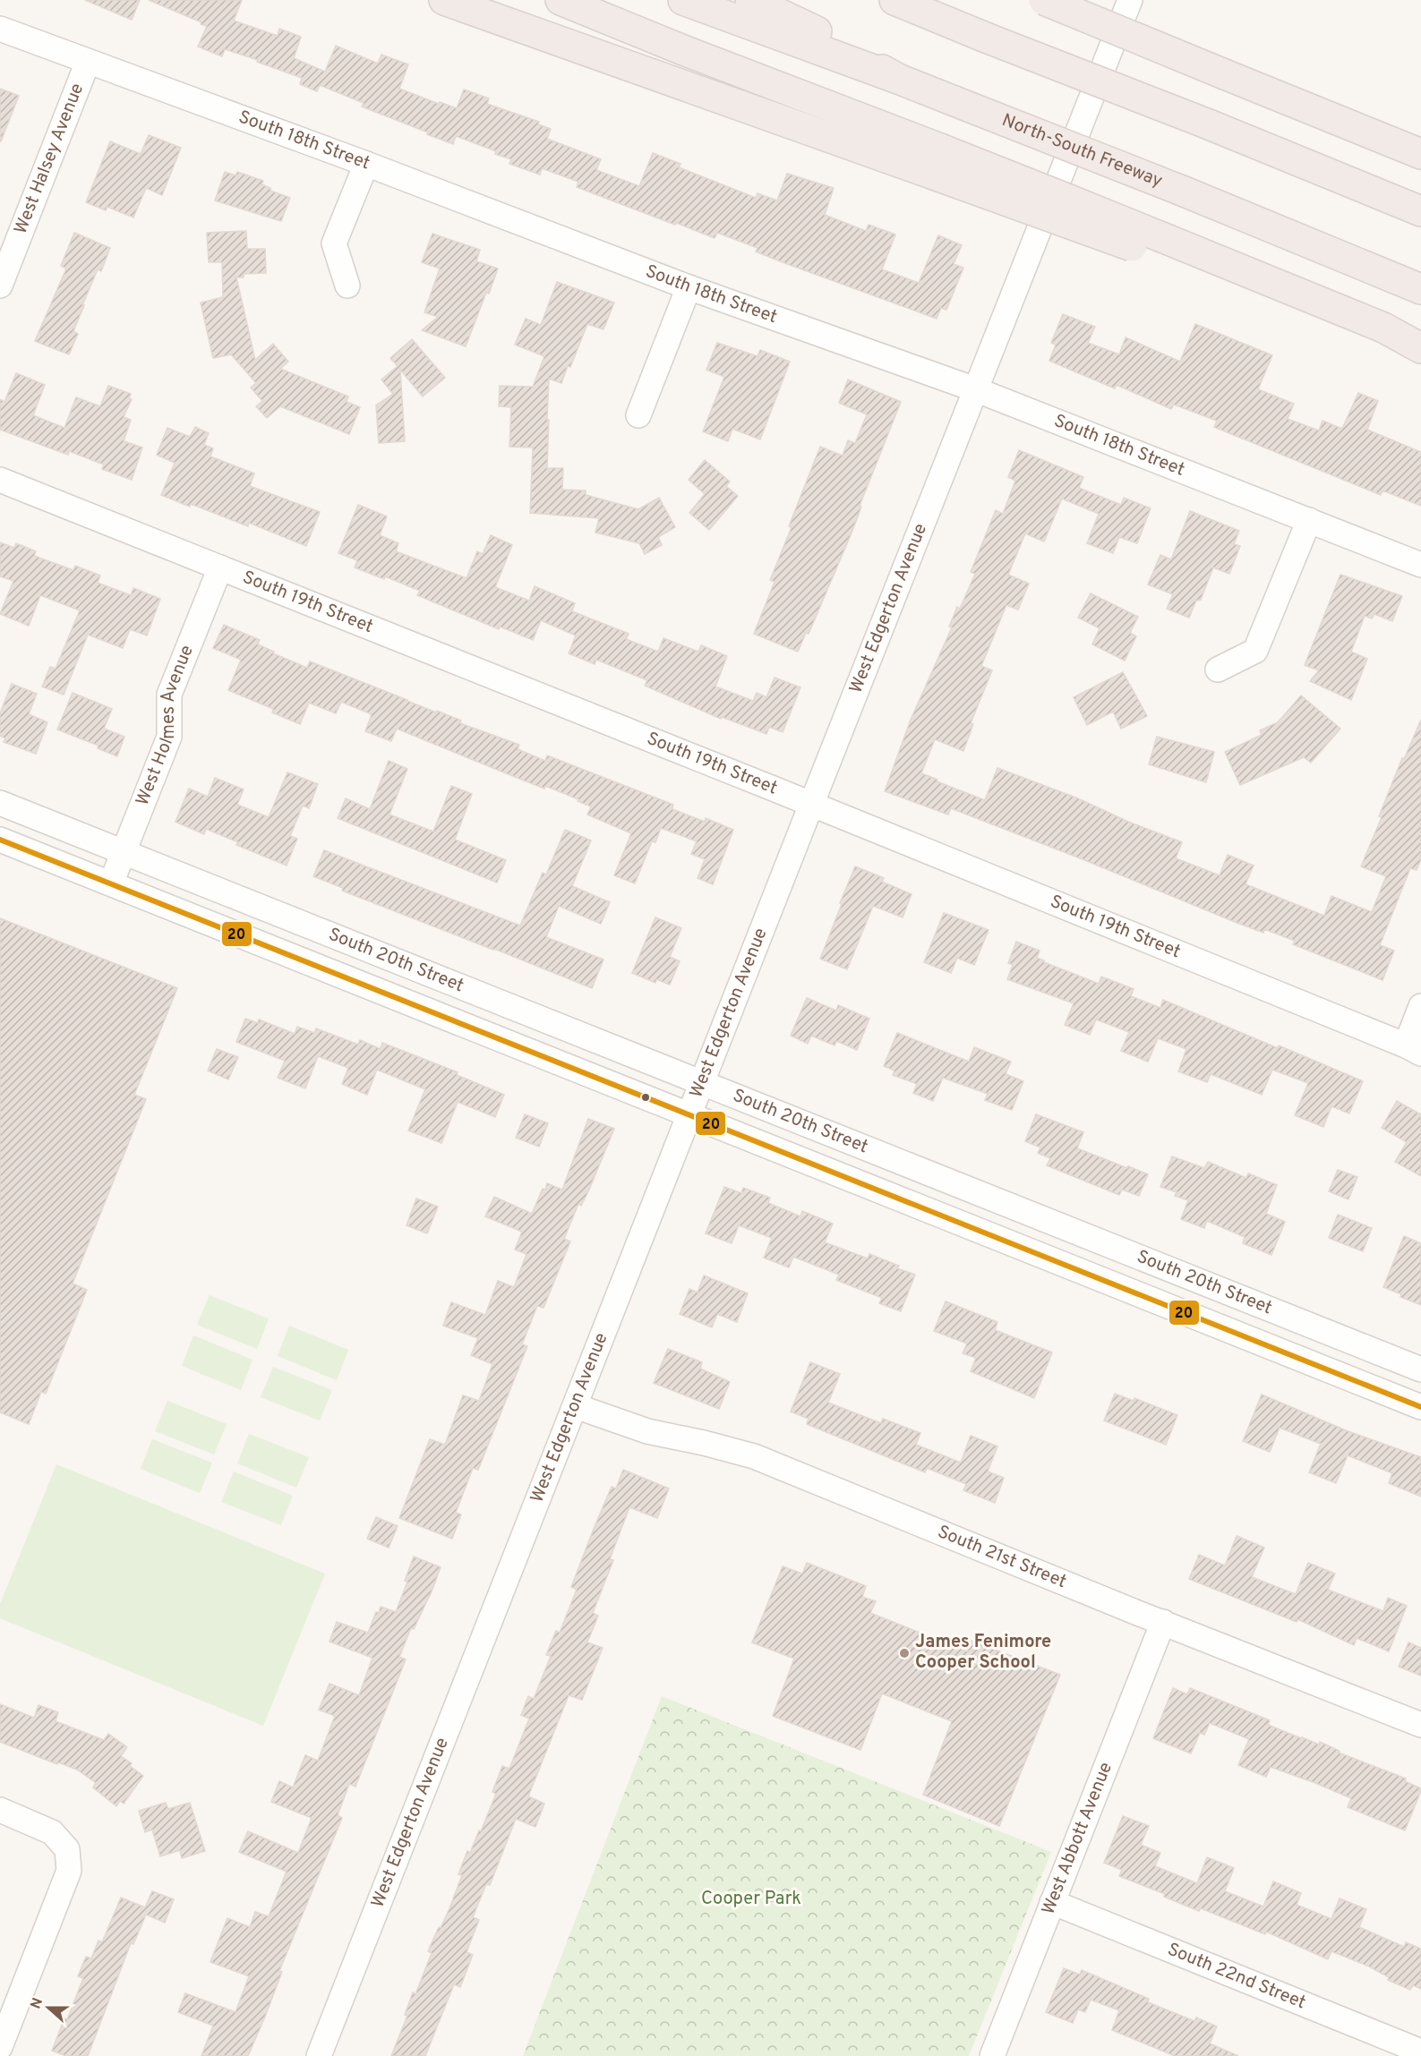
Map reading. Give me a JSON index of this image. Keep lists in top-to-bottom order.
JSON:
{
  "streets": {
    "highway": ["North-South Freeway"],
    "street": [
      "South 18th Street",
      "West Halsey Avenue",
      "South 19th Street",
      "West Edgerton Avenue",
      "West Holmes Avenue",
      "South 20th Street",
      "South 21st Street",
      "West Abbott Avenue",
      "South 22nd Street"
    ]
  },
  "crossings": [
    ["South 18th Street", "West Halsey Avenue"],
    ["South 18th Street", "West Edgerton Avenue"],
    ["South 19th Street", "West Edgerton Avenue"],
    ["South 19th Street", "West Holmes Avenue"],
    ["West Edgerton Avenue", "South 20th Street"],
    ["West Edgerton Avenue", "South 21st Street"],
    ["West Holmes Avenue", "South 20th Street"],
    ["South 21st Street", "West Abbott Avenue"],
    ["West Abbott Avenue", "South 22nd Street"]
  ],
  "parks": ["Cooper Park"],
  "places": ["James Fenimore Cooper School"],
  "lines": ["transit line 20"],
  "north": "left"
}
